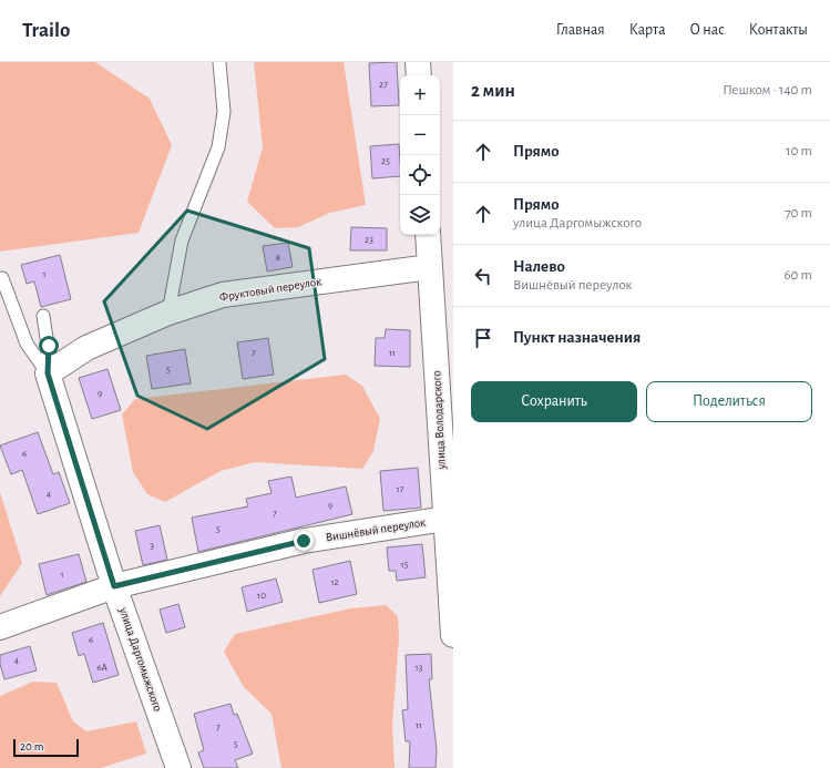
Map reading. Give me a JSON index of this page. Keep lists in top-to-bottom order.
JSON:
{
  "streets": {
    "street": [
      "Фруктовый переулок",
      "улица Володарского",
      "Вишнёвый переулок",
      "улица Даргомыжского"
    ]
  },
  "crossings": [
    ["Фруктовый переулок", "улица Володарского"],
    ["Фруктовый переулок", "улица Даргомыжского"],
    ["улица Володарского", "Вишнёвый переулок"],
    ["Вишнёвый переулок", "улица Даргомыжского"]
  ],
  "house_numbers": [
    "27",
    "25",
    "23",
    "8",
    "1",
    "7",
    "11",
    "5",
    "9",
    "6",
    "17",
    "4",
    "9",
    "7",
    "5",
    "3",
    "15",
    "1",
    "12",
    "10",
    "6",
    "4",
    "6А",
    "13",
    "11",
    "7",
    "5"
  ],
  "scale_bar": "20 m",
  "page": {
    "header": "Trailo",
    "nav": [
      "Главная",
      "Карта",
      "О нас",
      "Контакты"
    ],
    "heading": ["2 мин", "Пешком · 140 m"],
    "map_buttons": ["+", "−"],
    "list": [
      ["Прямо", "10 m"],
      ["Прямо", "улица Даргомыжского", "70 m"],
      ["Налево", "Вишнёвый переулок", "60 m"],
      "Пункт назначения"
    ],
    "buttons": ["Сохранить", "Поделиться"],
    "scale": "20 m"
  }
}
